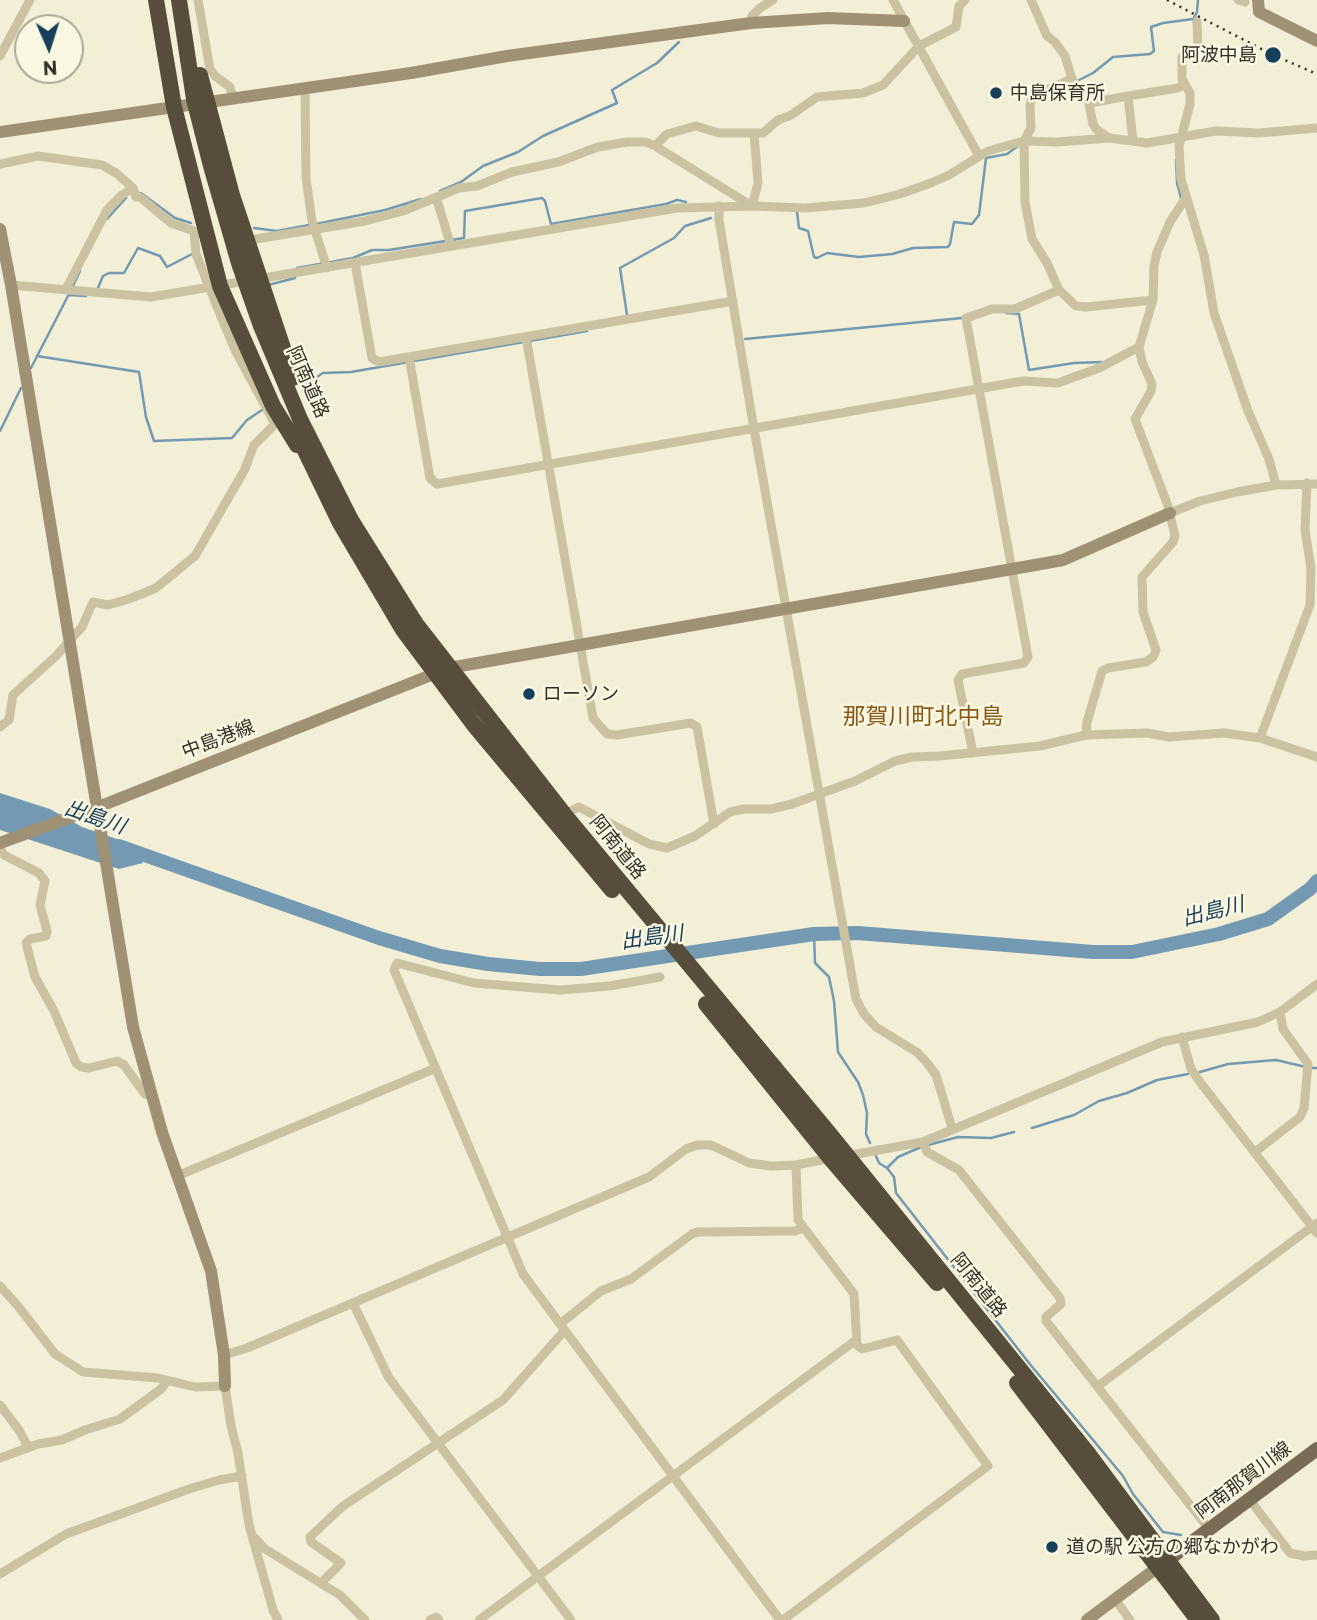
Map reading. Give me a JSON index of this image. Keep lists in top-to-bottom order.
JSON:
{
  "streets": {
    "highway": ["阿南道路"],
    "main road": ["阿南那賀川線"],
    "street": ["中島港線"]
  },
  "crossings": [
    ["阿南道路", "中島港線"],
    ["阿南道路", "阿南那賀川線"]
  ],
  "districts": ["那賀川町北中島"],
  "water": ["出島川"],
  "places": [
    "阿波中島",
    "中島保育所",
    "ローソン",
    "道の駅 公方の郷なかがわ"
  ],
  "north": "bottom"
}
